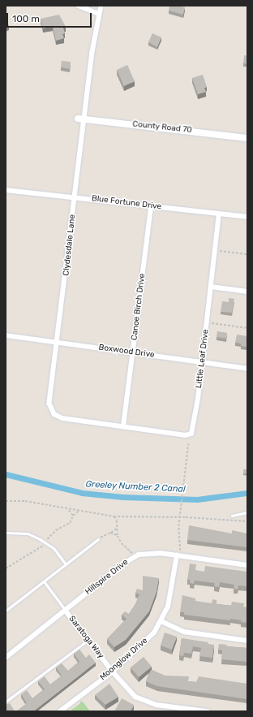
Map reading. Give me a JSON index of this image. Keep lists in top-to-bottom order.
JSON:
{
  "streets": {
    "street": [
      "County Road 70",
      "Blue Fortune Drive",
      "Clydesdale Lane",
      "Canoe Birch Drive",
      "Boxwood Drive",
      "Little Leaf Drive",
      "Hillspire Drive",
      "Saratoga Way",
      "Moonglow Drive"
    ]
  },
  "crossings": [
    ["County Road 70", "Clydesdale Lane"],
    ["Blue Fortune Drive", "Clydesdale Lane"],
    ["Blue Fortune Drive", "Canoe Birch Drive"],
    ["Blue Fortune Drive", "Little Leaf Drive"],
    ["Clydesdale Lane", "Canoe Birch Drive"],
    ["Clydesdale Lane", "Boxwood Drive"],
    ["Clydesdale Lane", "Little Leaf Drive"],
    ["Canoe Birch Drive", "Boxwood Drive"],
    ["Canoe Birch Drive", "Little Leaf Drive"],
    ["Boxwood Drive", "Little Leaf Drive"],
    ["Hillspire Drive", "Saratoga Way"],
    ["Hillspire Drive", "Moonglow Drive"],
    ["Saratoga Way", "Moonglow Drive"]
  ],
  "water": ["Greeley Number 2 Canal"],
  "scale_bar": "100 m"
}
